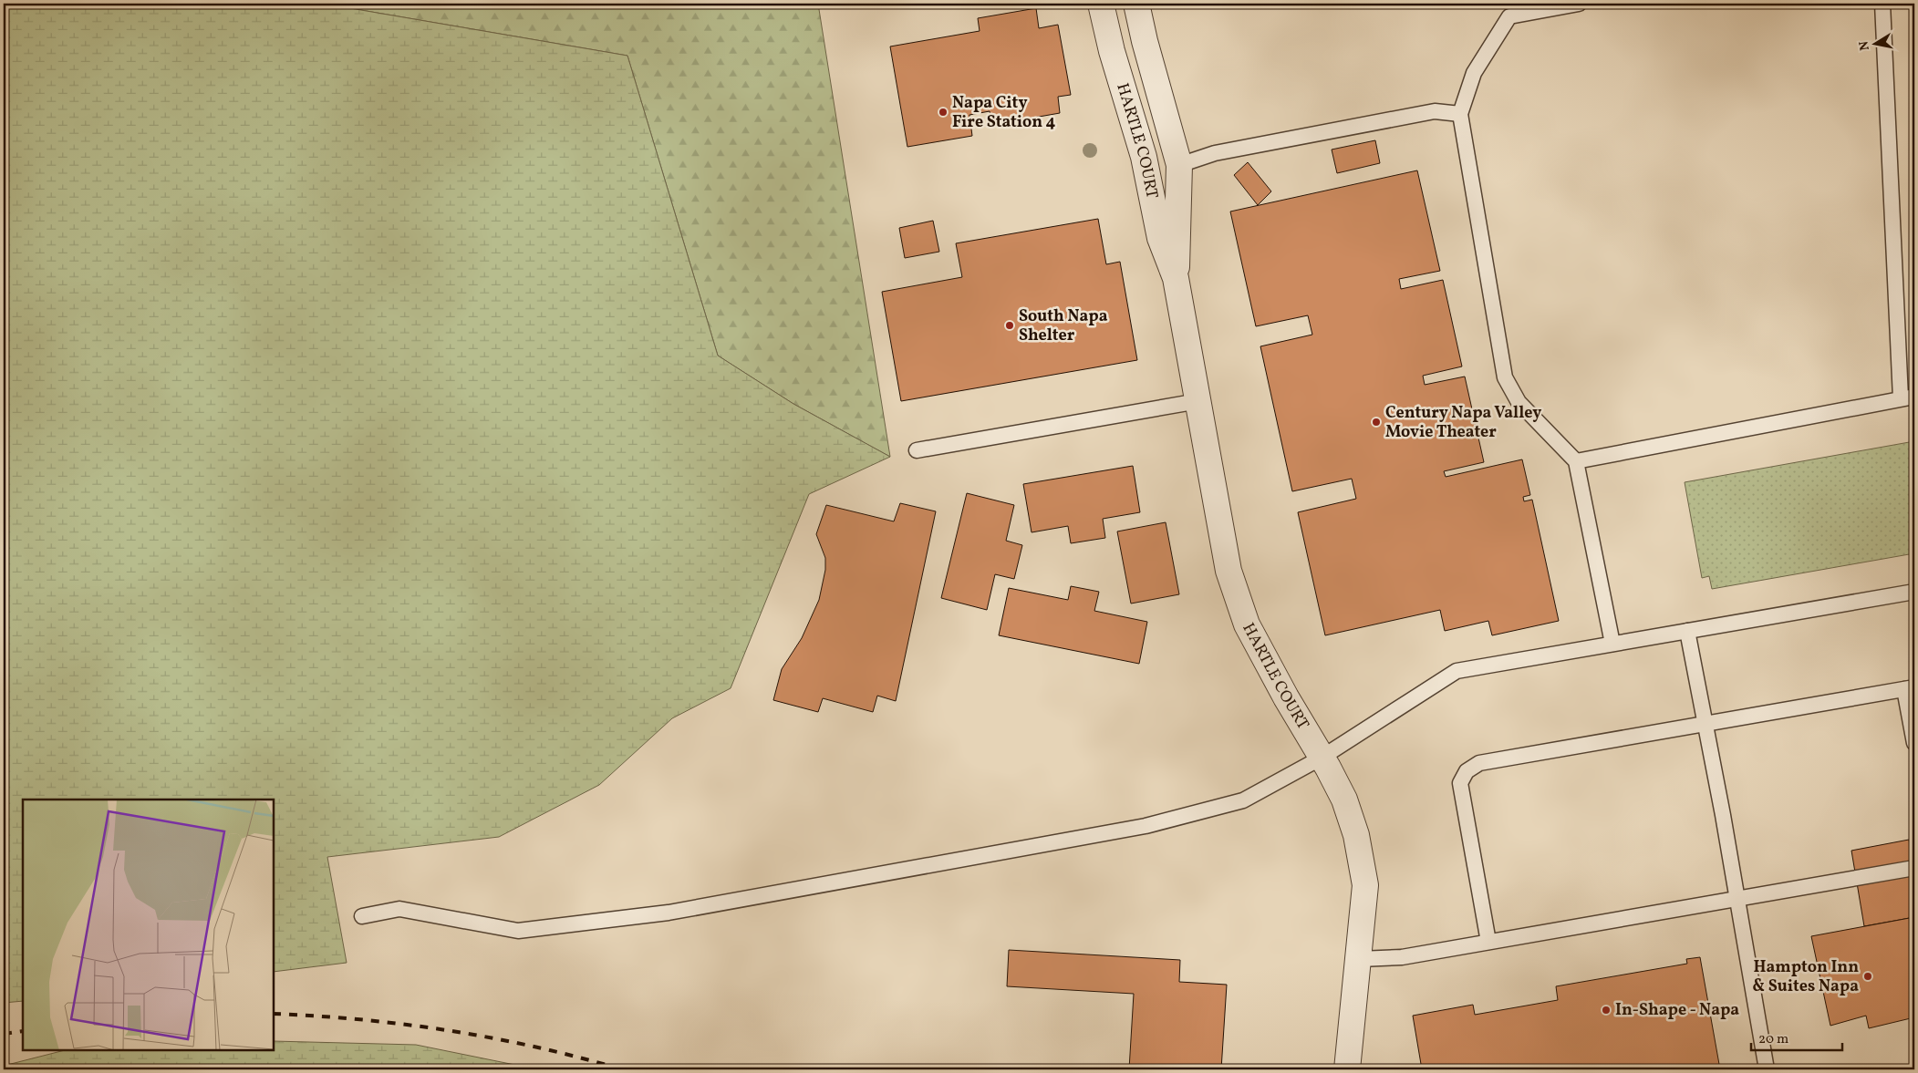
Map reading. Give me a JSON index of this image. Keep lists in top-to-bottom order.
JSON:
{
  "streets": {
    "street": ["HARTLE COURT"]
  },
  "places": [
    "Napa City Fire Station 4",
    "South Napa Shelter",
    "Century Napa Valley Movie Theater",
    "Hampton Inn & Suites Napa",
    "In-Shape - Napa"
  ],
  "scale_bar": "20 m",
  "north": "left"
}
